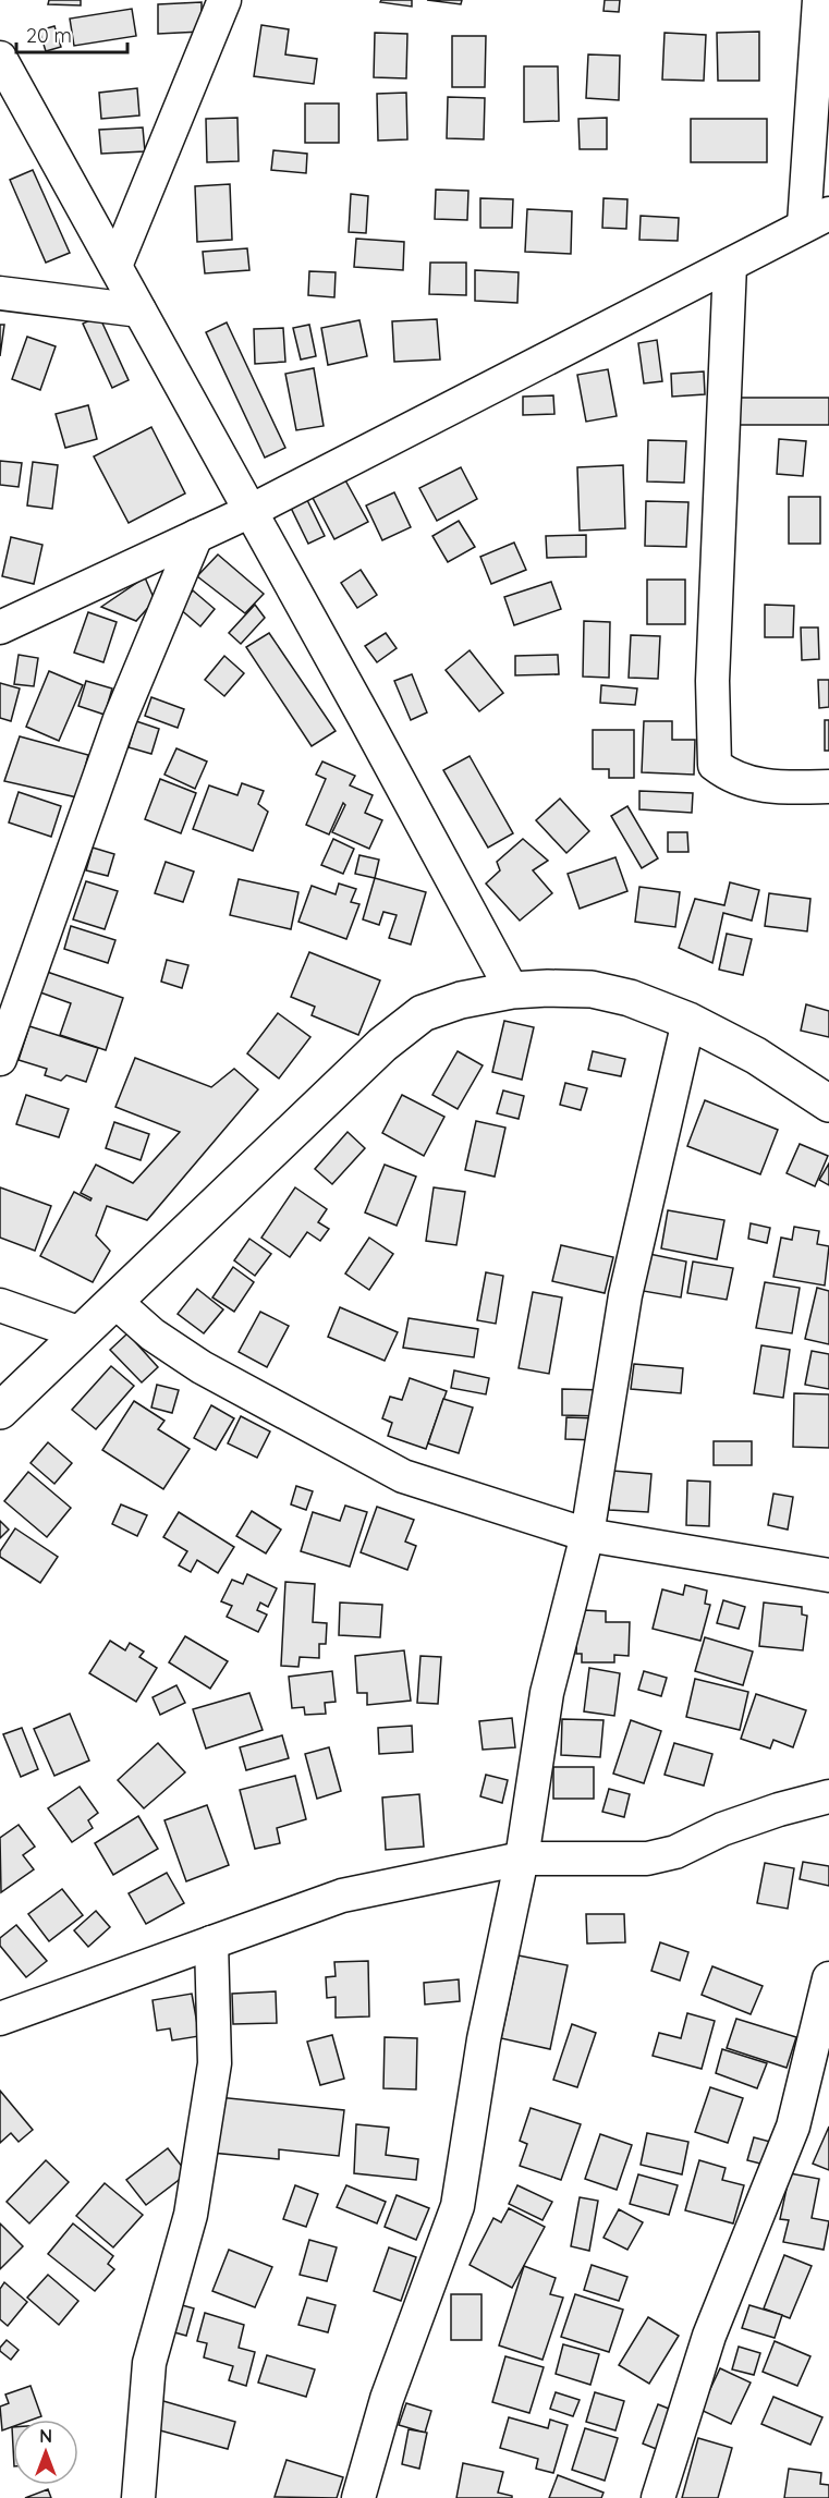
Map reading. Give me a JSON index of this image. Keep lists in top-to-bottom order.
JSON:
{
  "scale_bar": "20 m",
  "north": "top"
}
